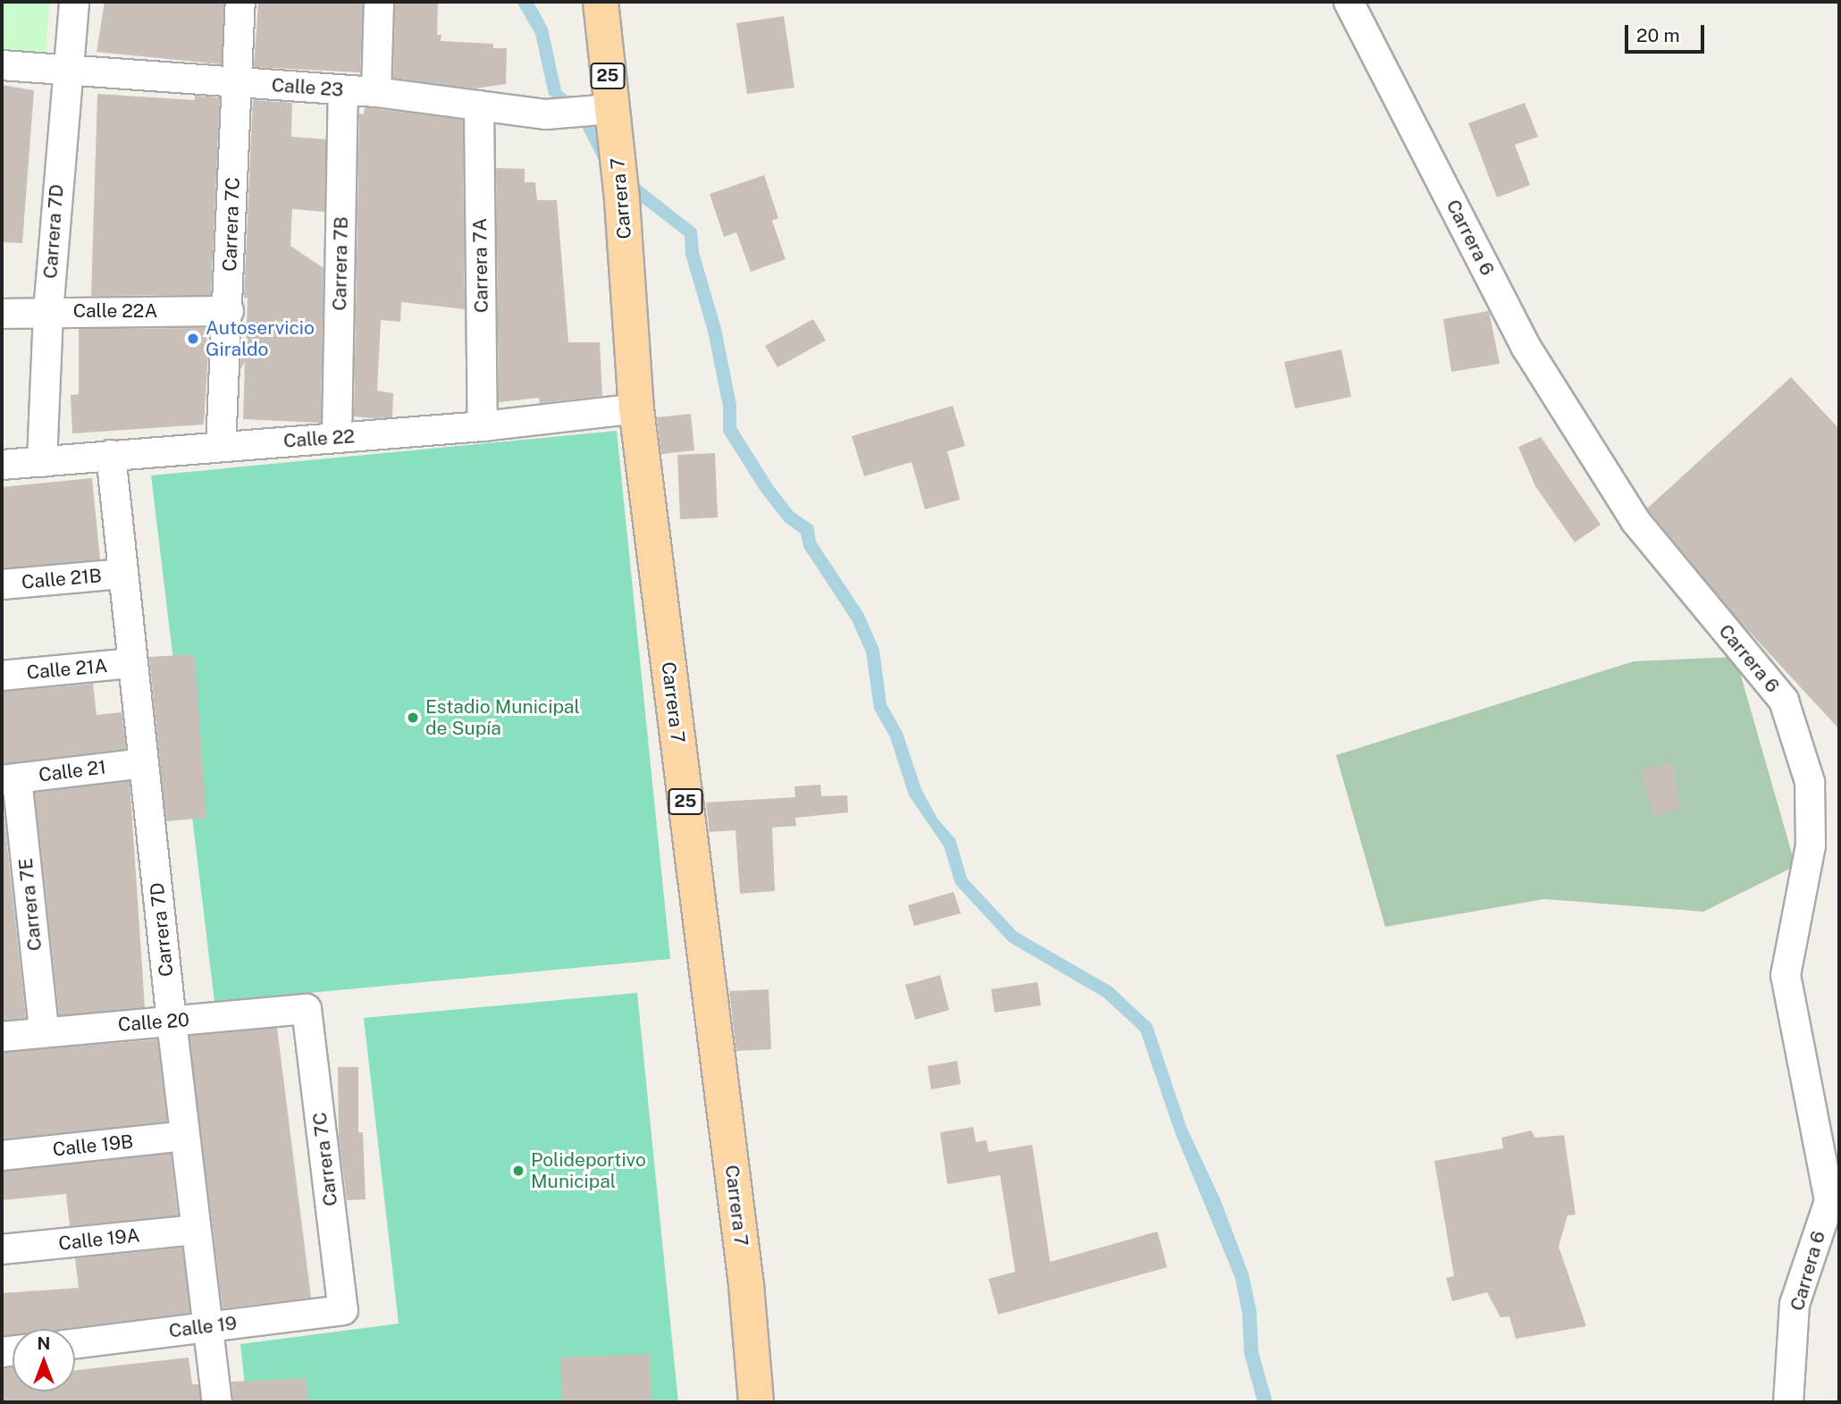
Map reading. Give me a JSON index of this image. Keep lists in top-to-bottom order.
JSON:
{
  "streets": {
    "main road": ["25", "Carrera 7"],
    "street": [
      "Calle 23",
      "Carrera 7C",
      "Carrera 7D",
      "Carrera 6",
      "Carrera 7B",
      "Carrera 7A",
      "Calle 22A",
      "Calle 22",
      "Calle 21B",
      "Calle 21A",
      "Calle 21",
      "Carrera 7E",
      "Calle 20",
      "Calle 19B",
      "Calle 19A",
      "Calle 19"
    ]
  },
  "crossings": [
    ["Calle 23", "Carrera 7"],
    ["Calle 23", "Carrera 7C"],
    ["Calle 23", "Carrera 7D"],
    ["Calle 23", "Carrera 7B"],
    ["Calle 23", "Carrera 7A"],
    ["Carrera 7", "Calle 22"],
    ["Carrera 7C", "Calle 22A"],
    ["Carrera 7C", "Calle 22"],
    ["Carrera 7C", "Calle 20"],
    ["Carrera 7C", "Calle 19"],
    ["Carrera 7D", "Calle 22A"],
    ["Carrera 7D", "Calle 22"],
    ["Carrera 7D", "Calle 21B"],
    ["Carrera 7D", "Calle 21A"],
    ["Carrera 7D", "Calle 21"],
    ["Carrera 7D", "Calle 20"],
    ["Carrera 7D", "Calle 19B"],
    ["Carrera 7D", "Calle 19A"],
    ["Carrera 7D", "Calle 19"],
    ["Carrera 7B", "Calle 22"],
    ["Carrera 7A", "Calle 22"],
    ["Calle 21", "Carrera 7E"],
    ["Carrera 7E", "Calle 20"]
  ],
  "places": ["Autoservicio Giraldo", "Estadio Municipal de Supía", "Polideportivo Municipal"],
  "scale_bar": "20 m",
  "north": "top"
}
